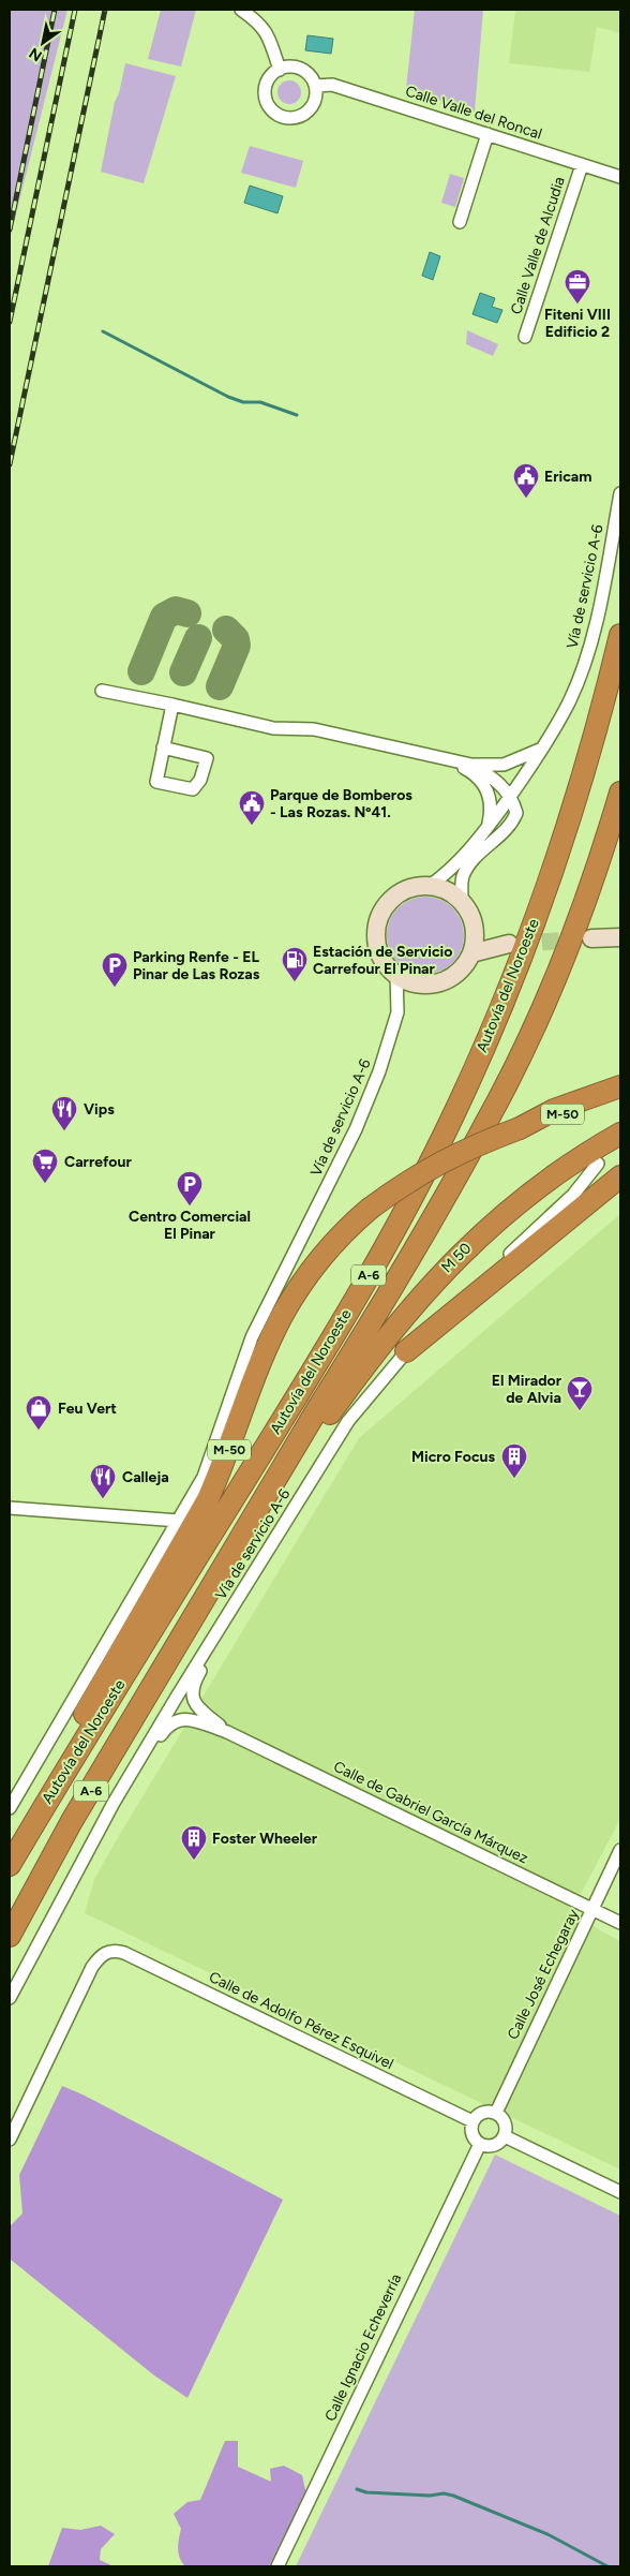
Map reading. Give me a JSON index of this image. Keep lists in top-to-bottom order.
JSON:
{
  "streets": {
    "highway": [
      "Autovía del Noroeste",
      "M-50",
      "M 50",
      "A-6"
    ],
    "street": [
      "Calle Valle del Roncal",
      "Calle Valle de Alcudia",
      "Vía de servicio A-6",
      "Calle de Gabriel García Márquez",
      "Calle José Echegaray",
      "Calle de Adolfo Pérez Esquivel",
      "Calle Ignacio Echeverría"
    ]
  },
  "crossings": [
    ["Calle Valle del Roncal", "Calle Valle de Alcudia"],
    ["Vía de servicio A-6", "Calle de Gabriel García Márquez"],
    ["Autovía del Noroeste", "M 50"],
    ["Calle de Gabriel García Márquez", "Calle José Echegaray"],
    ["Calle José Echegaray", "Calle de Adolfo Pérez Esquivel"],
    ["Calle José Echegaray", "Calle Ignacio Echeverría"],
    ["Calle de Adolfo Pérez Esquivel", "Calle Ignacio Echeverría"]
  ],
  "places": {
    "office": ["Fiteni VIII Edificio 2"],
    "public building": ["Ericam", "Parque de Bomberos - Las Rozas. Nº41."],
    "fuel station": ["Estación de Servicio Carrefour El Pinar"],
    "parking": ["Parking Renfe - EL Pinar de Las Rozas", "Centro Comercial El Pinar"],
    "restaurant": ["Vips", "Calleja"],
    "supermarket": ["Carrefour"],
    "bar": ["El Mirador de Alvia"],
    "shop": ["Feu Vert"],
    "building": ["Micro Focus", "Foster Wheeler"]
  },
  "north": "bottom left"
}
